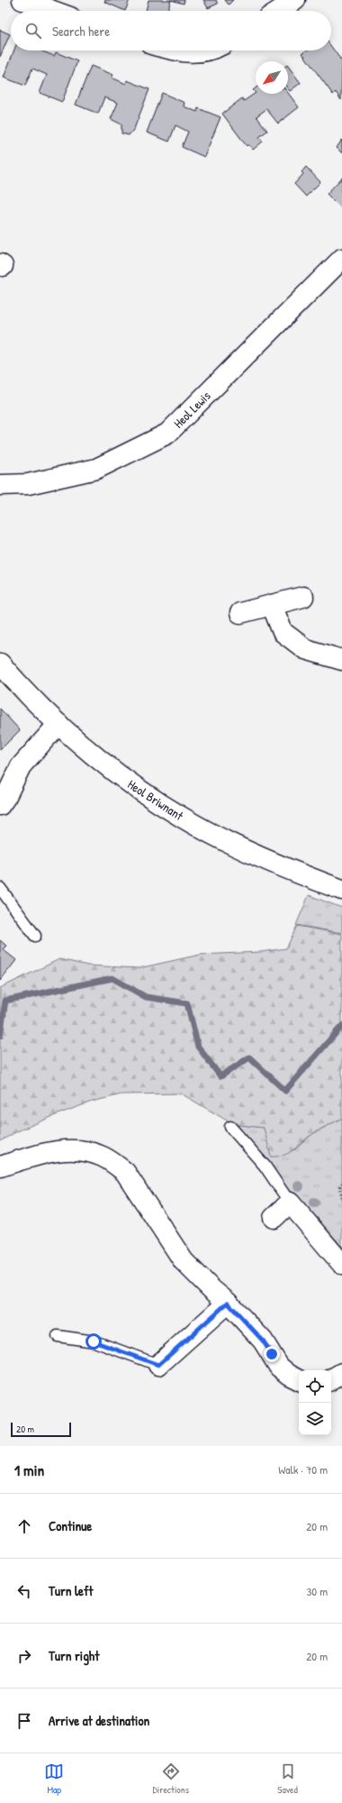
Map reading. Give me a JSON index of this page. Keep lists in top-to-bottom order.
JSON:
{
  "streets": {
    "street": ["Heol Lewis", "Heol Briwnant"]
  },
  "scale_bar": "20 m",
  "north": "bottom left",
  "page": {
    "search": "Search here",
    "scale": "20 m",
    "heading": ["1 min", "Walk · 70 m"],
    "list": [
      ["Continue", "20 m"],
      ["Turn left", "30 m"],
      ["Turn right", "20 m"],
      "Arrive at destination"
    ],
    "nav": ["Map", "Directions", "Saved"]
  }
}
